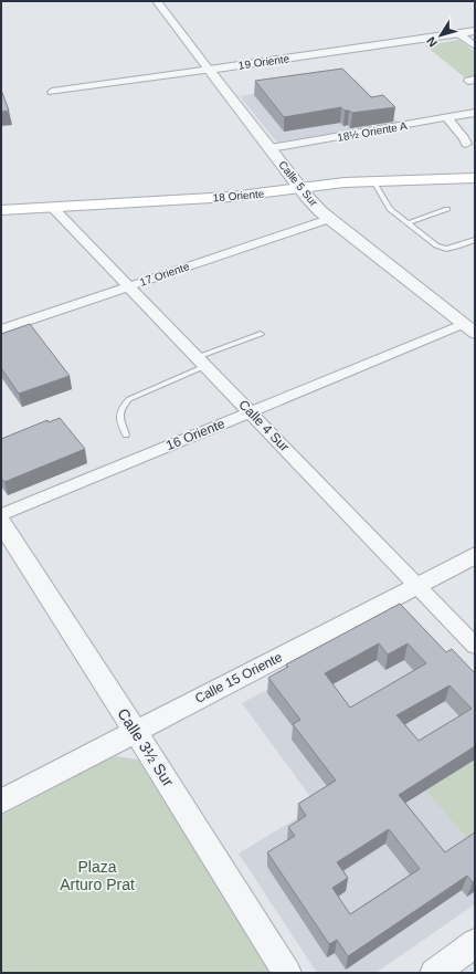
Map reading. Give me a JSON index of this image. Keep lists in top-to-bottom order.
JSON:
{
  "streets": {
    "main road": ["18 Oriente"],
    "street": [
      "19 Oriente",
      "18½ Oriente A",
      "Calle 5 Sur",
      "17 Oriente",
      "Calle 4 Sur",
      "16 Oriente",
      "Calle 15 Oriente",
      "Calle 3½ Sur"
    ]
  },
  "crossings": [
    ["19 Oriente", "Calle 5 Sur"],
    ["18½ Oriente A", "Calle 5 Sur"],
    ["Calle 5 Sur", "18 Oriente"],
    ["Calle 5 Sur", "17 Oriente"],
    ["Calle 5 Sur", "16 Oriente"],
    ["18 Oriente", "Calle 4 Sur"],
    ["17 Oriente", "Calle 4 Sur"],
    ["Calle 4 Sur", "16 Oriente"],
    ["Calle 4 Sur", "Calle 15 Oriente"],
    ["Calle 15 Oriente", "Calle 3½ Sur"]
  ],
  "parks": ["Plaza Arturo Prat"],
  "north": "bottom left"
}
